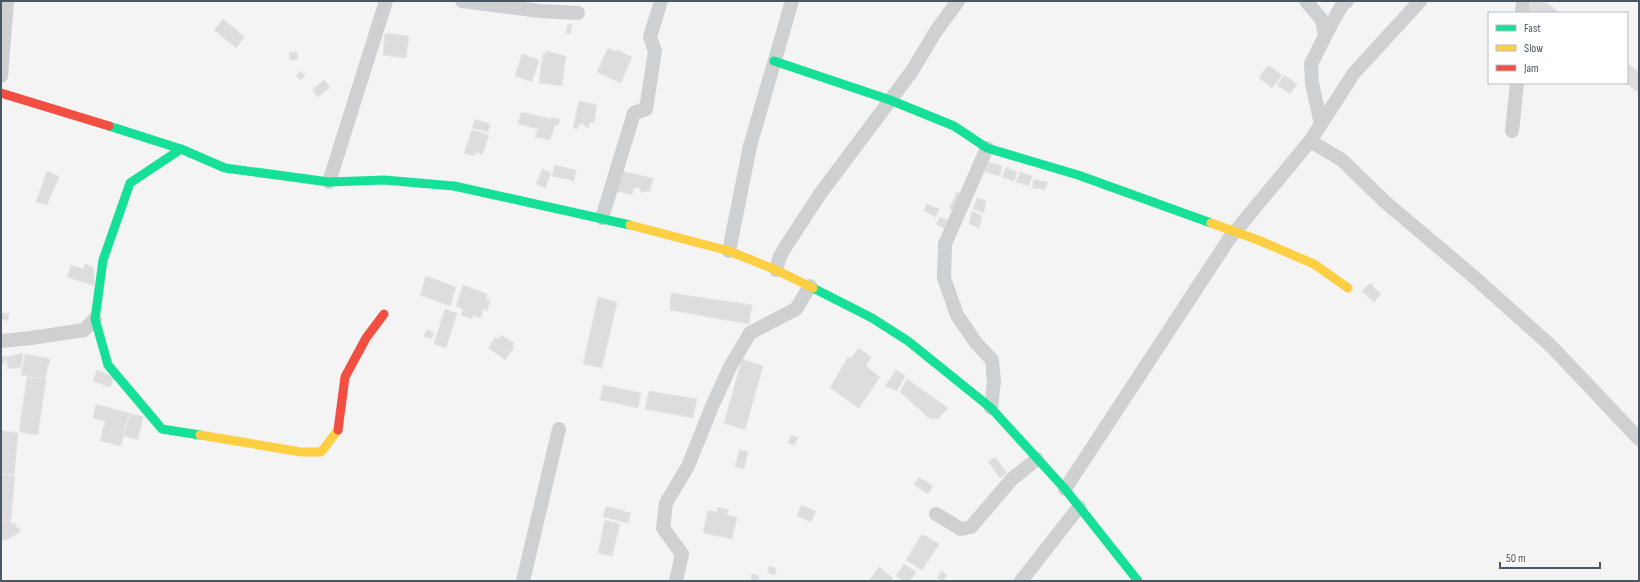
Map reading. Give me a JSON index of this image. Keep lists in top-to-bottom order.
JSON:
{
  "legend": ["Fast", "Slow", "Jam"],
  "scale_bar": "50 m"
}
